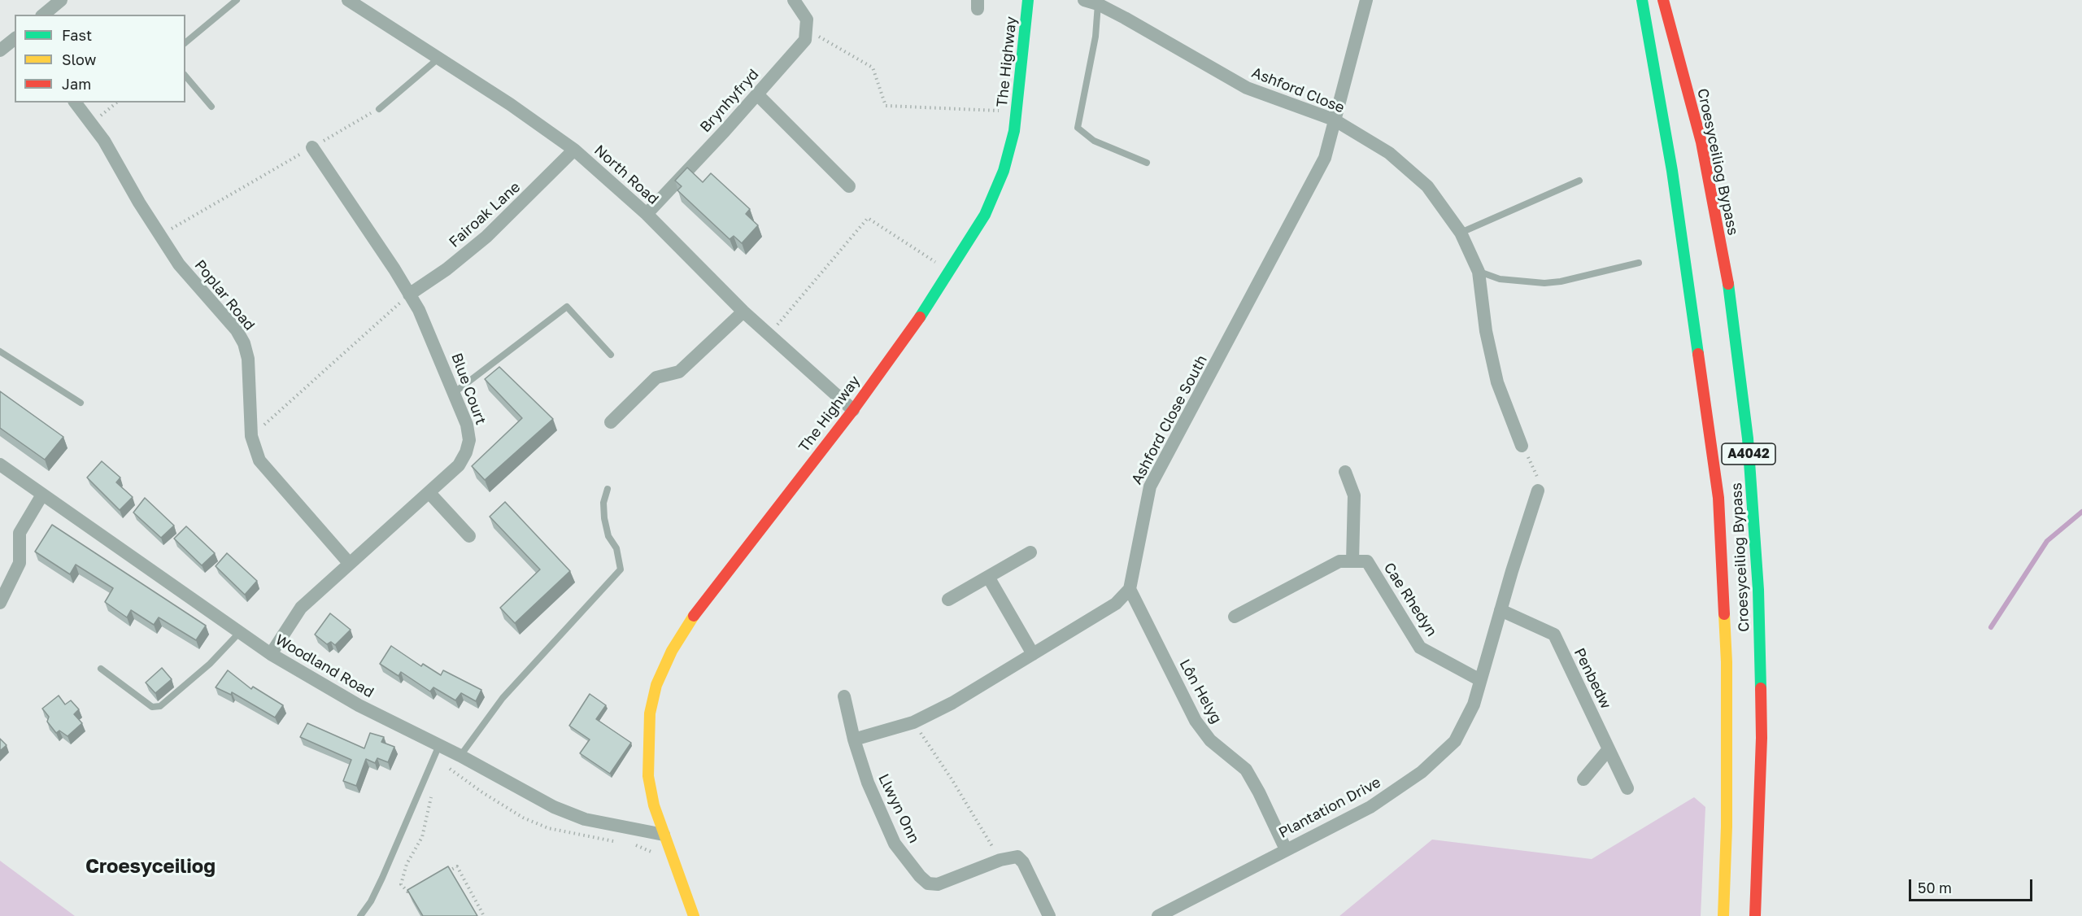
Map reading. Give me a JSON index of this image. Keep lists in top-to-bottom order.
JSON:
{
  "streets": {
    "main road": ["The Highway", "Croesyceiliog Bypass", "A4042"],
    "street": [
      "Ashford Close",
      "Brynhyfryd",
      "North Road",
      "Fairoak Lane",
      "Poplar Road",
      "Blue Court",
      "Ashford Close South",
      "Cae Rhedyn",
      "Woodland Road",
      "Penbedw",
      "Lôn Helyg",
      "Plantation Drive",
      "Llwyn Onn"
    ]
  },
  "crossings": [
    ["The Highway", "North Road"],
    ["The Highway", "Woodland Road"],
    ["Ashford Close", "Ashford Close South"],
    ["Brynhyfryd", "North Road"],
    ["North Road", "Fairoak Lane"],
    ["Fairoak Lane", "Blue Court"],
    ["Poplar Road", "Blue Court"],
    ["Blue Court", "Woodland Road"],
    ["Ashford Close South", "Lôn Helyg"],
    ["Cae Rhedyn", "Plantation Drive"],
    ["Penbedw", "Plantation Drive"],
    ["Lôn Helyg", "Plantation Drive"]
  ],
  "districts": ["Croesyceiliog"],
  "legend": ["Fast", "Slow", "Jam"],
  "scale_bar": "50 m"
}
